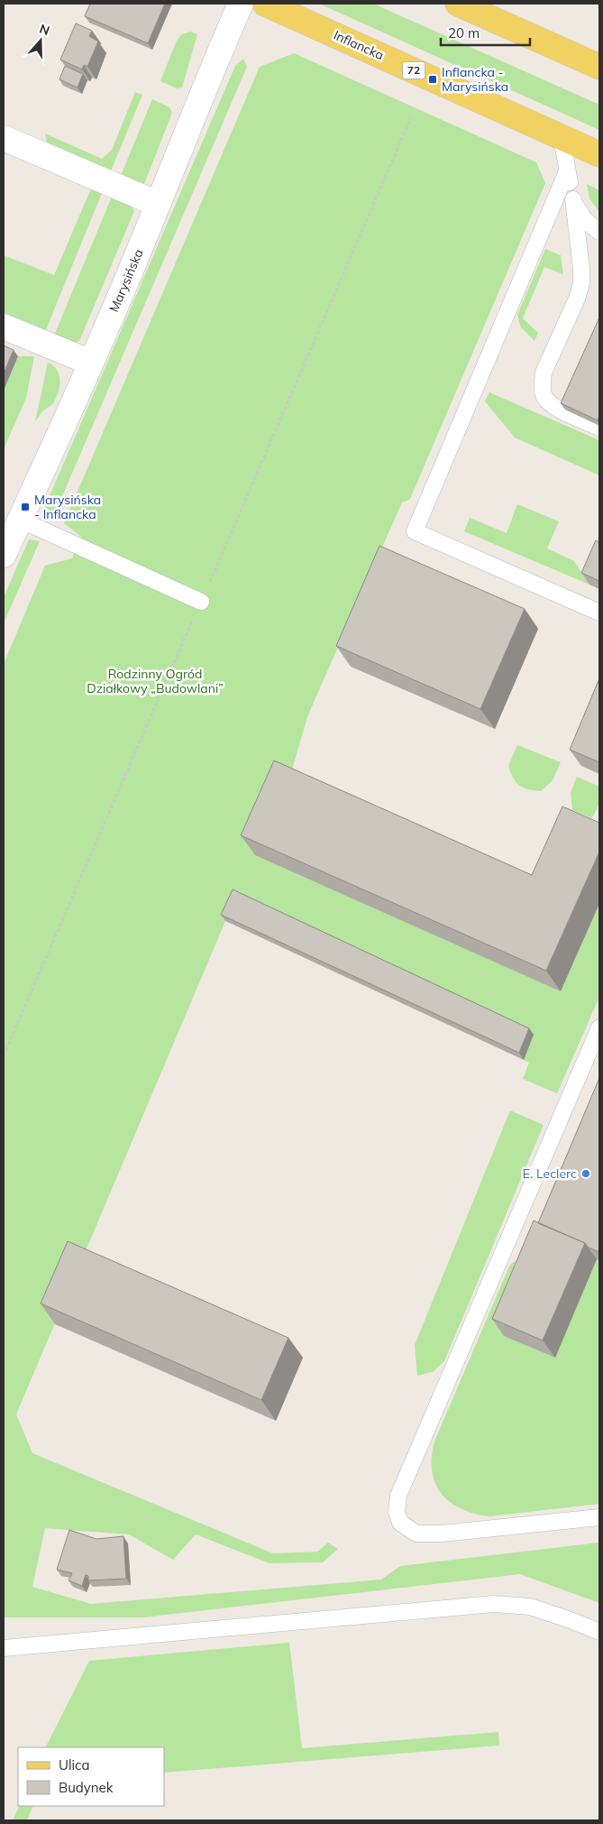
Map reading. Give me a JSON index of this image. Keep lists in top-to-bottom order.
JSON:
{
  "streets": {
    "main road": ["Inflancka", "72"],
    "street": ["Marysińska"]
  },
  "parks": ["Rodzinny Ogród Działkowy „Budowlani”"],
  "places": {
    "transit": ["Inflancka - Marysińska", "Marysińska - Inflancka"],
    "other": ["E. Leclerc"]
  },
  "legend": ["Ulica", "Budynek"],
  "scale_bar": "20 m",
  "north": "top"
}
